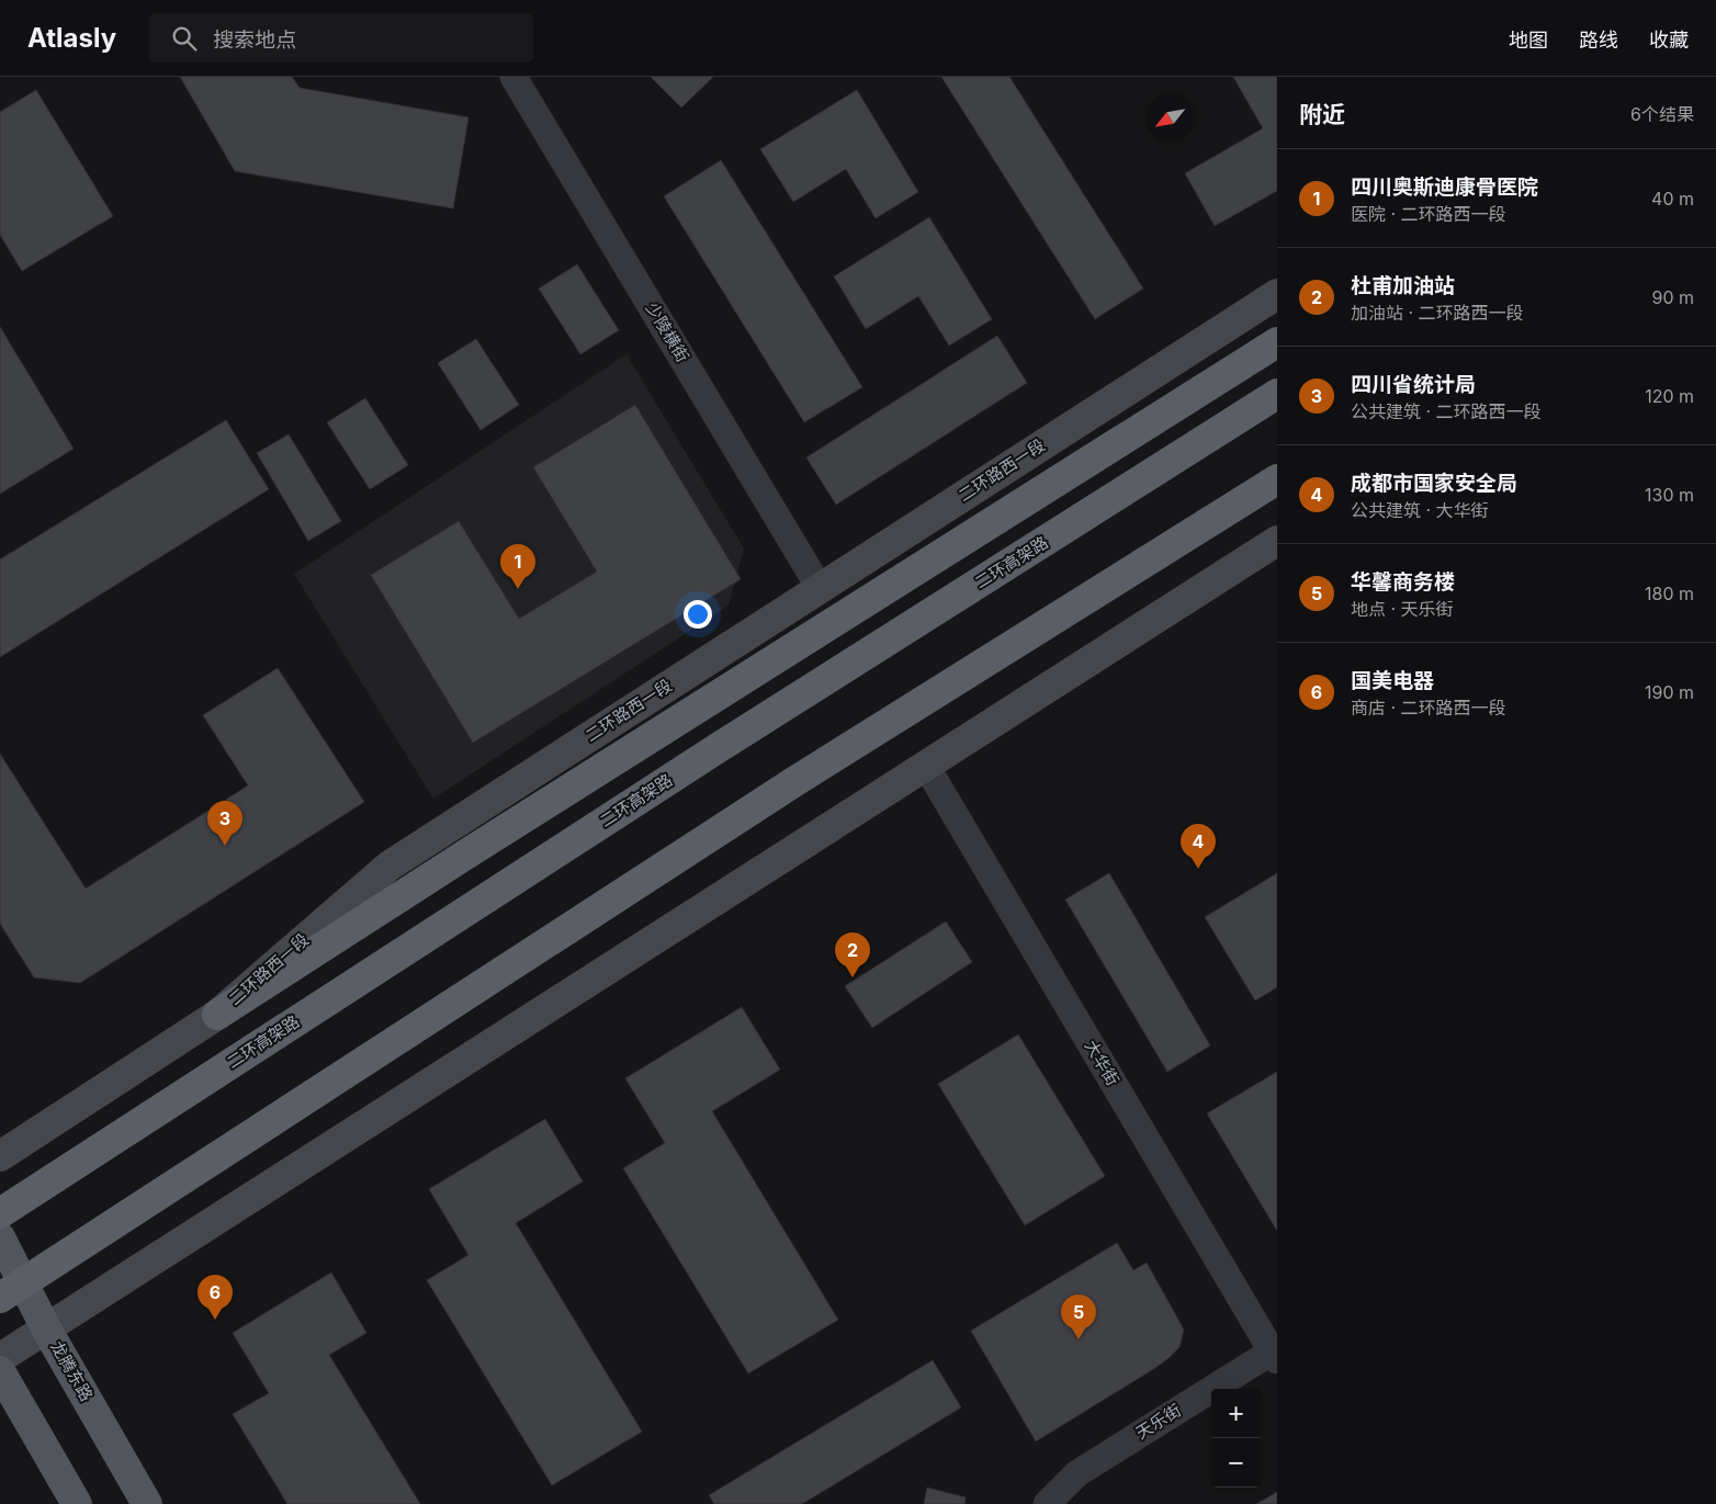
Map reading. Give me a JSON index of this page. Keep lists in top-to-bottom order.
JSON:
{
  "streets": {
    "highway": ["二环高架路"],
    "main road": ["二环路西一段", "龙腾东路"],
    "street": ["少陵横街", "大华街", "天乐街"]
  },
  "crossings": [
    ["少陵横街", "二环路西一段"],
    ["大华街", "天乐街"]
  ],
  "north": "bottom left",
  "page": {
    "header": "Atlasly",
    "search": "搜索地点",
    "nav": ["地图", "路线", "收藏"],
    "heading": ["附近", "6个结果"],
    "list": [
      {
        "mark": "1",
        "name": "四川奥斯迪康骨医院",
        "note": "医院 · 二环路西一段",
        "value": "40 m"
      },
      {
        "mark": "2",
        "name": "杜甫加油站",
        "note": "加油站 · 二环路西一段",
        "value": "90 m"
      },
      {
        "mark": "3",
        "name": "四川省统计局",
        "note": "公共建筑 · 二环路西一段",
        "value": "120 m"
      },
      {
        "mark": "4",
        "name": "成都市国家安全局",
        "note": "公共建筑 · 大华街",
        "value": "130 m"
      },
      {
        "mark": "5",
        "name": "华馨商务楼",
        "note": "地点 · 天乐街",
        "value": "180 m"
      },
      {
        "mark": "6",
        "name": "国美电器",
        "note": "商店 · 二环路西一段",
        "value": "190 m"
      }
    ],
    "pins": [
      "1",
      "3",
      "4",
      "2",
      "6",
      "5"
    ],
    "map_buttons": ["+", "−"]
  }
}
